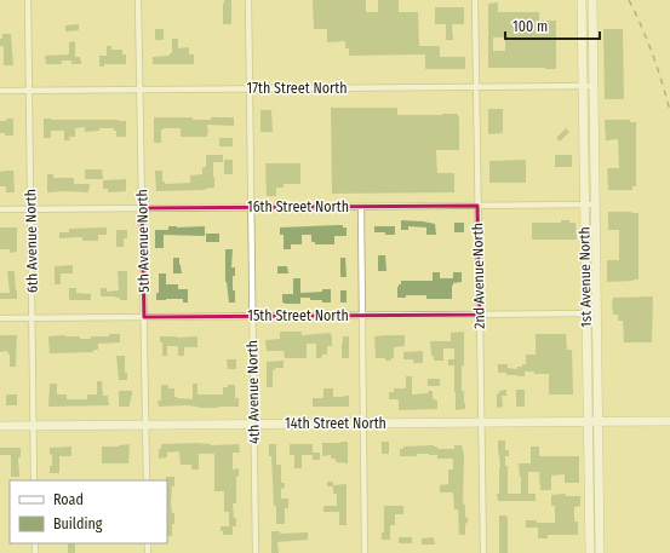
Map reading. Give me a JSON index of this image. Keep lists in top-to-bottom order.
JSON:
{
  "streets": {
    "main road": ["1st Avenue North", "14th Street North"],
    "street": [
      "17th Street North",
      "16th Street North",
      "6th Avenue North",
      "5th Avenue North",
      "2nd Avenue North",
      "15th Street North",
      "4th Avenue North"
    ]
  },
  "crossings": [
    ["17th Street North", "6th Avenue North"],
    ["17th Street North", "5th Avenue North"],
    ["17th Street North", "2nd Avenue North"],
    ["17th Street North", "1st Avenue North"],
    ["17th Street North", "4th Avenue North"],
    ["16th Street North", "6th Avenue North"],
    ["16th Street North", "5th Avenue North"],
    ["16th Street North", "2nd Avenue North"],
    ["16th Street North", "1st Avenue North"],
    ["16th Street North", "4th Avenue North"],
    ["6th Avenue North", "15th Street North"],
    ["6th Avenue North", "14th Street North"],
    ["5th Avenue North", "15th Street North"],
    ["5th Avenue North", "14th Street North"],
    ["2nd Avenue North", "15th Street North"],
    ["2nd Avenue North", "14th Street North"],
    ["1st Avenue North", "15th Street North"],
    ["1st Avenue North", "14th Street North"],
    ["15th Street North", "4th Avenue North"],
    ["4th Avenue North", "14th Street North"]
  ],
  "legend": ["Road", "Building"],
  "scale_bar": "100 m"
}
